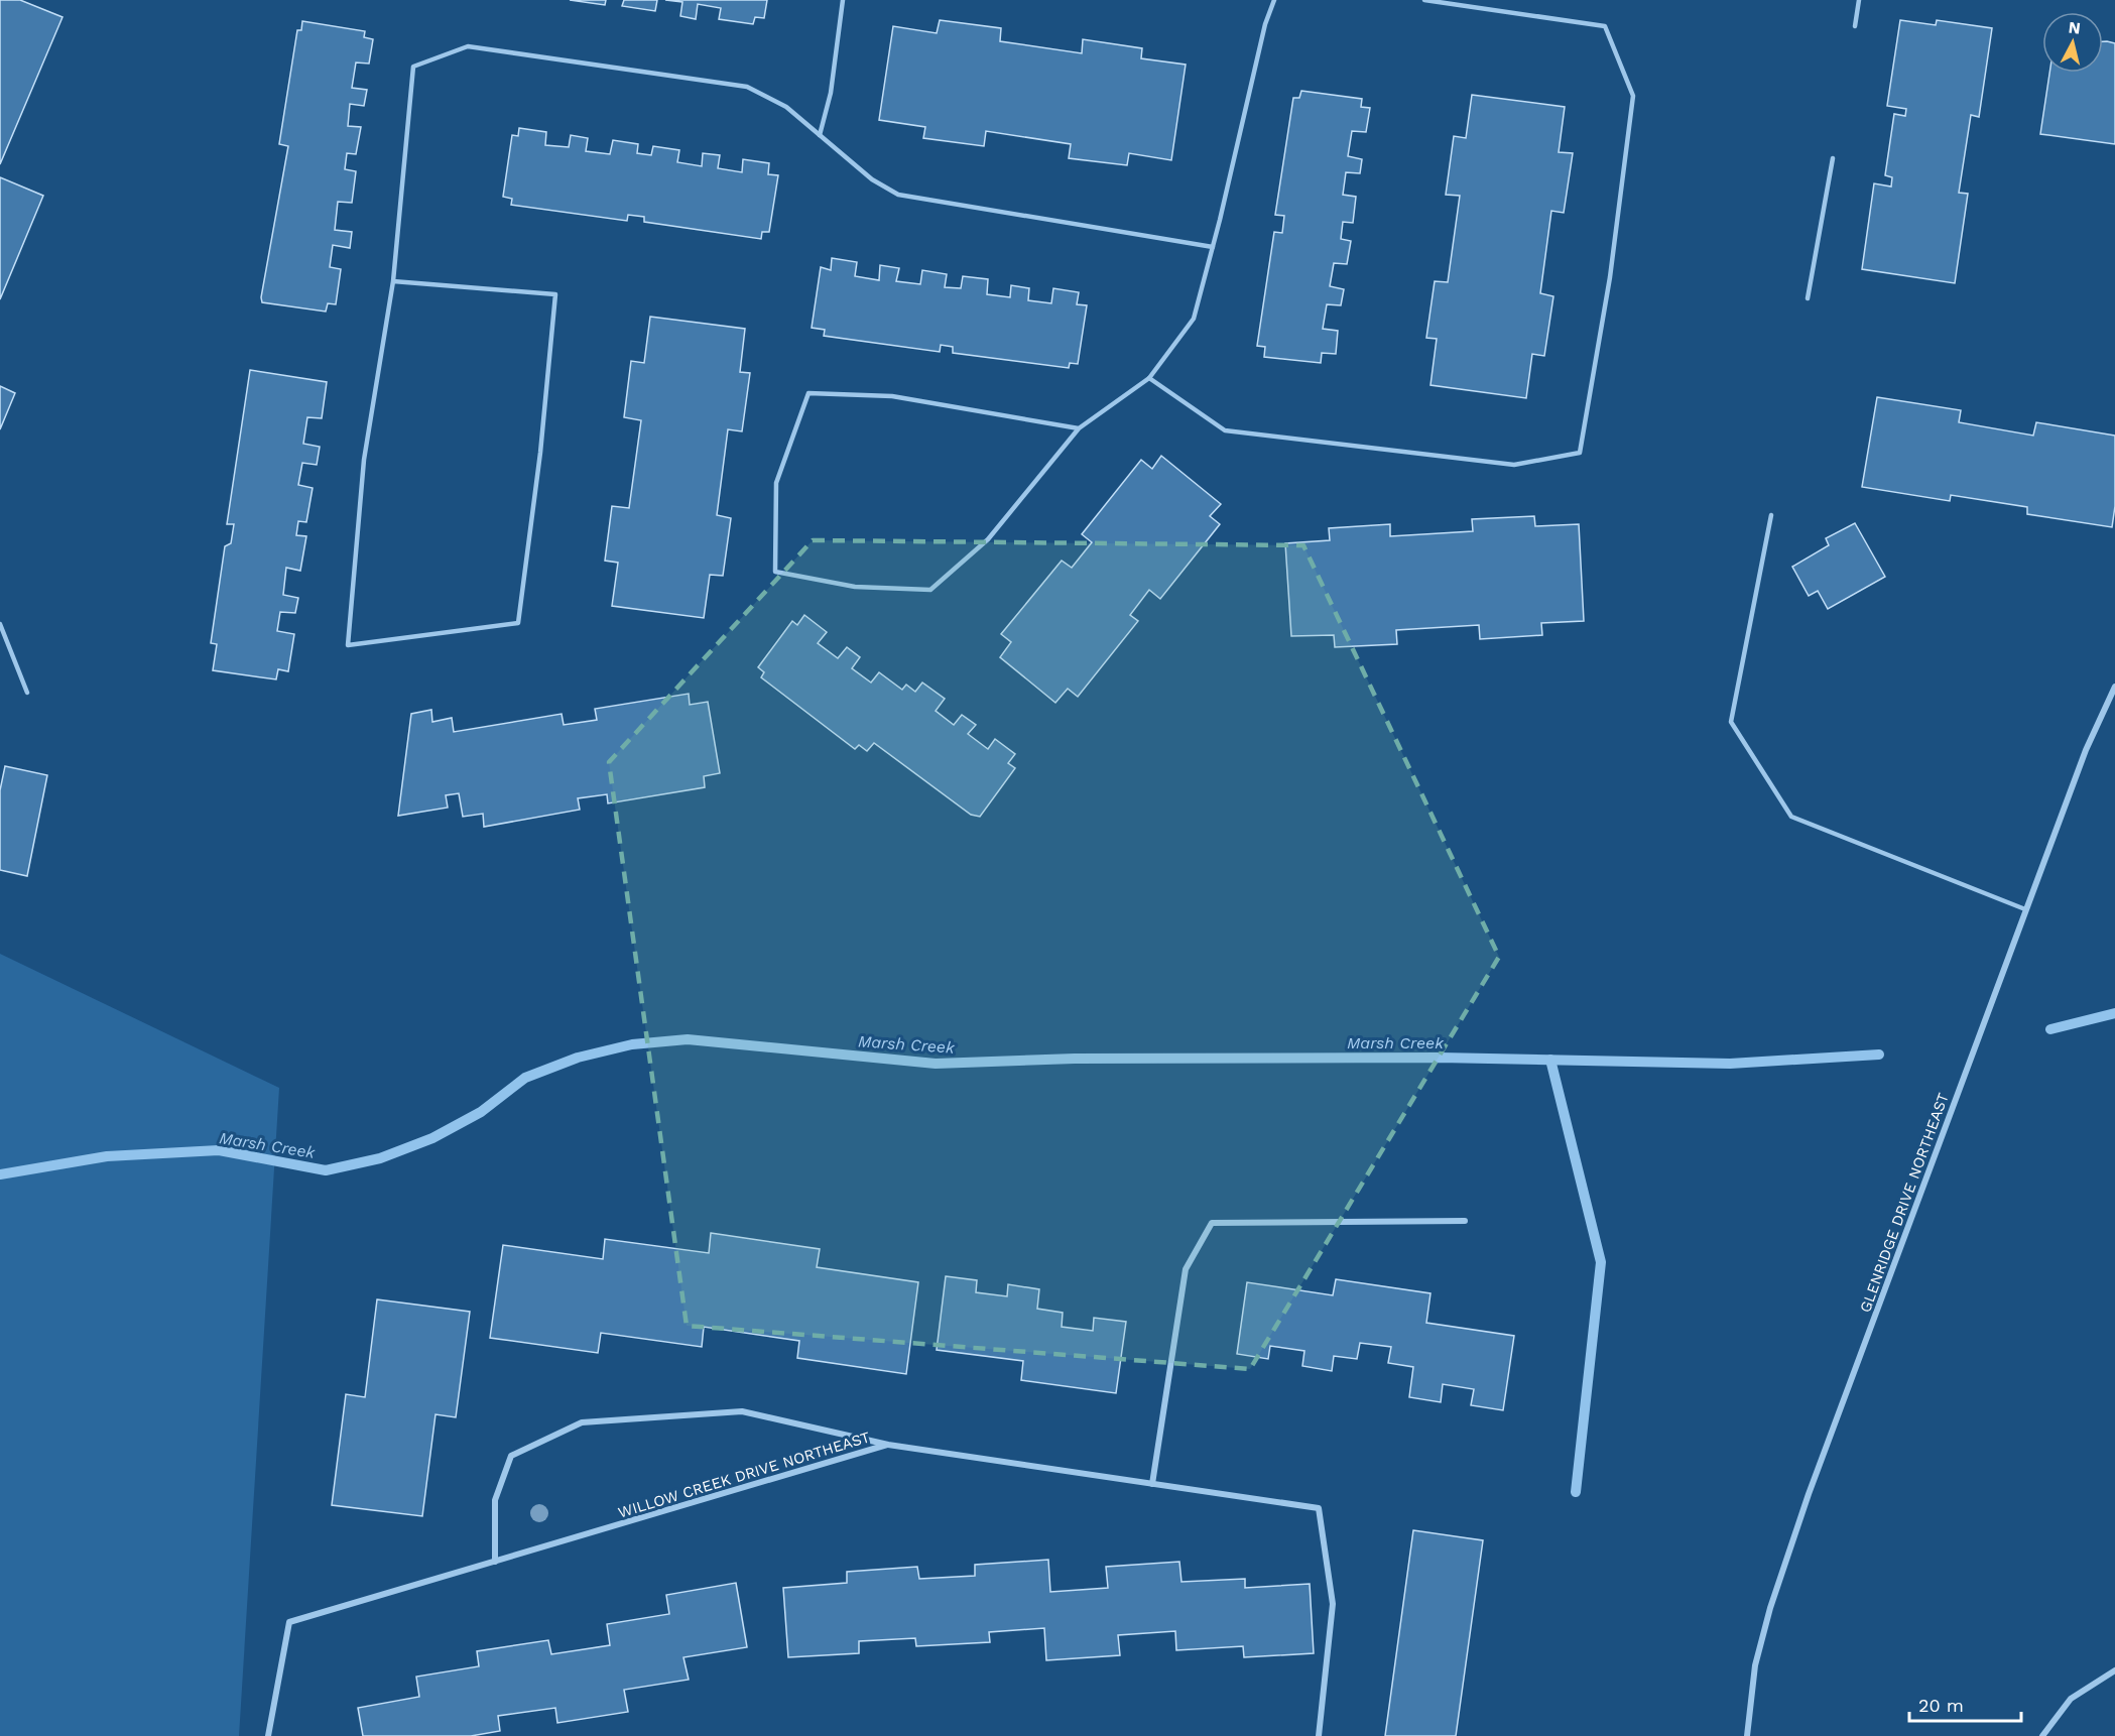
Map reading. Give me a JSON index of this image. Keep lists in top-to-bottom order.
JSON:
{
  "streets": {
    "street": ["GLENRIDGE DRIVE NORTHEAST", "WILLOW CREEK DRIVE NORTHEAST"]
  },
  "water": ["Marsh Creek"],
  "scale_bar": "20 m",
  "north": "top"
}
